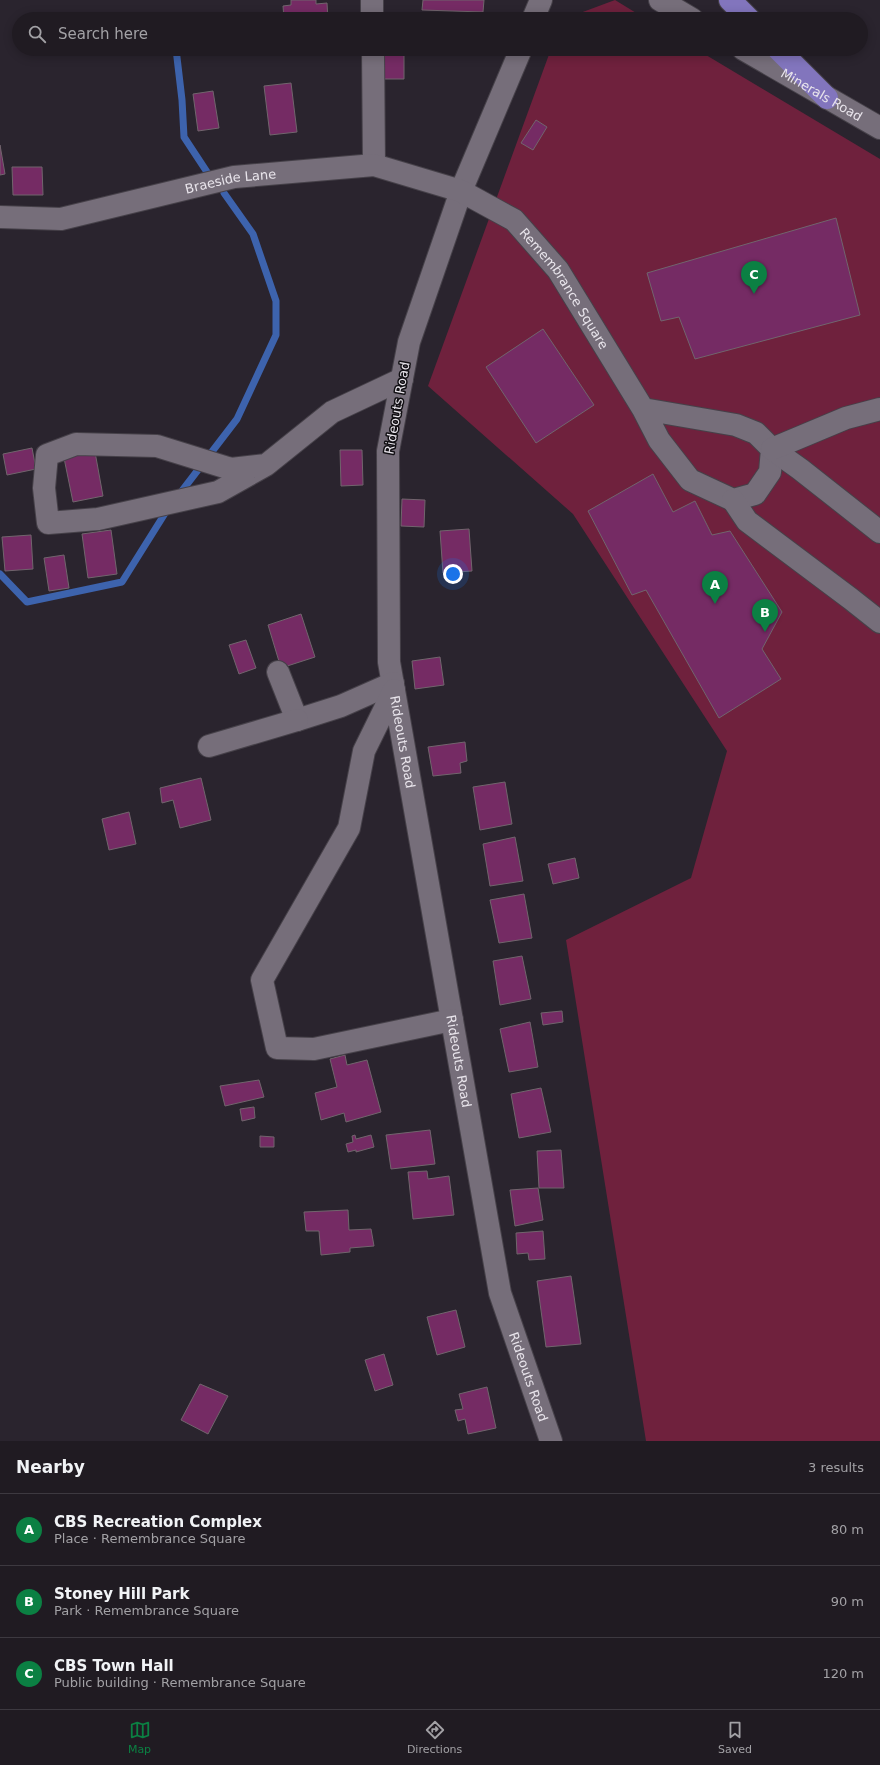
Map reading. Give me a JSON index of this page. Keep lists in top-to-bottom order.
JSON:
{
  "streets": {
    "street": [
      "Minerals Road",
      "Braeside Lane",
      "Remembrance Square",
      "Rideouts Road"
    ]
  },
  "crossings": [
    ["Braeside Lane", "Remembrance Square"],
    ["Braeside Lane", "Rideouts Road"],
    ["Remembrance Square", "Rideouts Road"]
  ],
  "page": {
    "search": "Search here",
    "pins": ["C", "A", "B"],
    "heading": ["Nearby", "3 results"],
    "list": [
      {
        "mark": "A",
        "name": "CBS Recreation Complex",
        "note": "Place · Remembrance Square",
        "value": "80 m"
      },
      {
        "mark": "B",
        "name": "Stoney Hill Park",
        "note": "Park · Remembrance Square",
        "value": "90 m"
      },
      {
        "mark": "C",
        "name": "CBS Town Hall",
        "note": "Public building · Remembrance Square",
        "value": "120 m"
      }
    ],
    "nav": ["Map", "Directions", "Saved"]
  }
}
